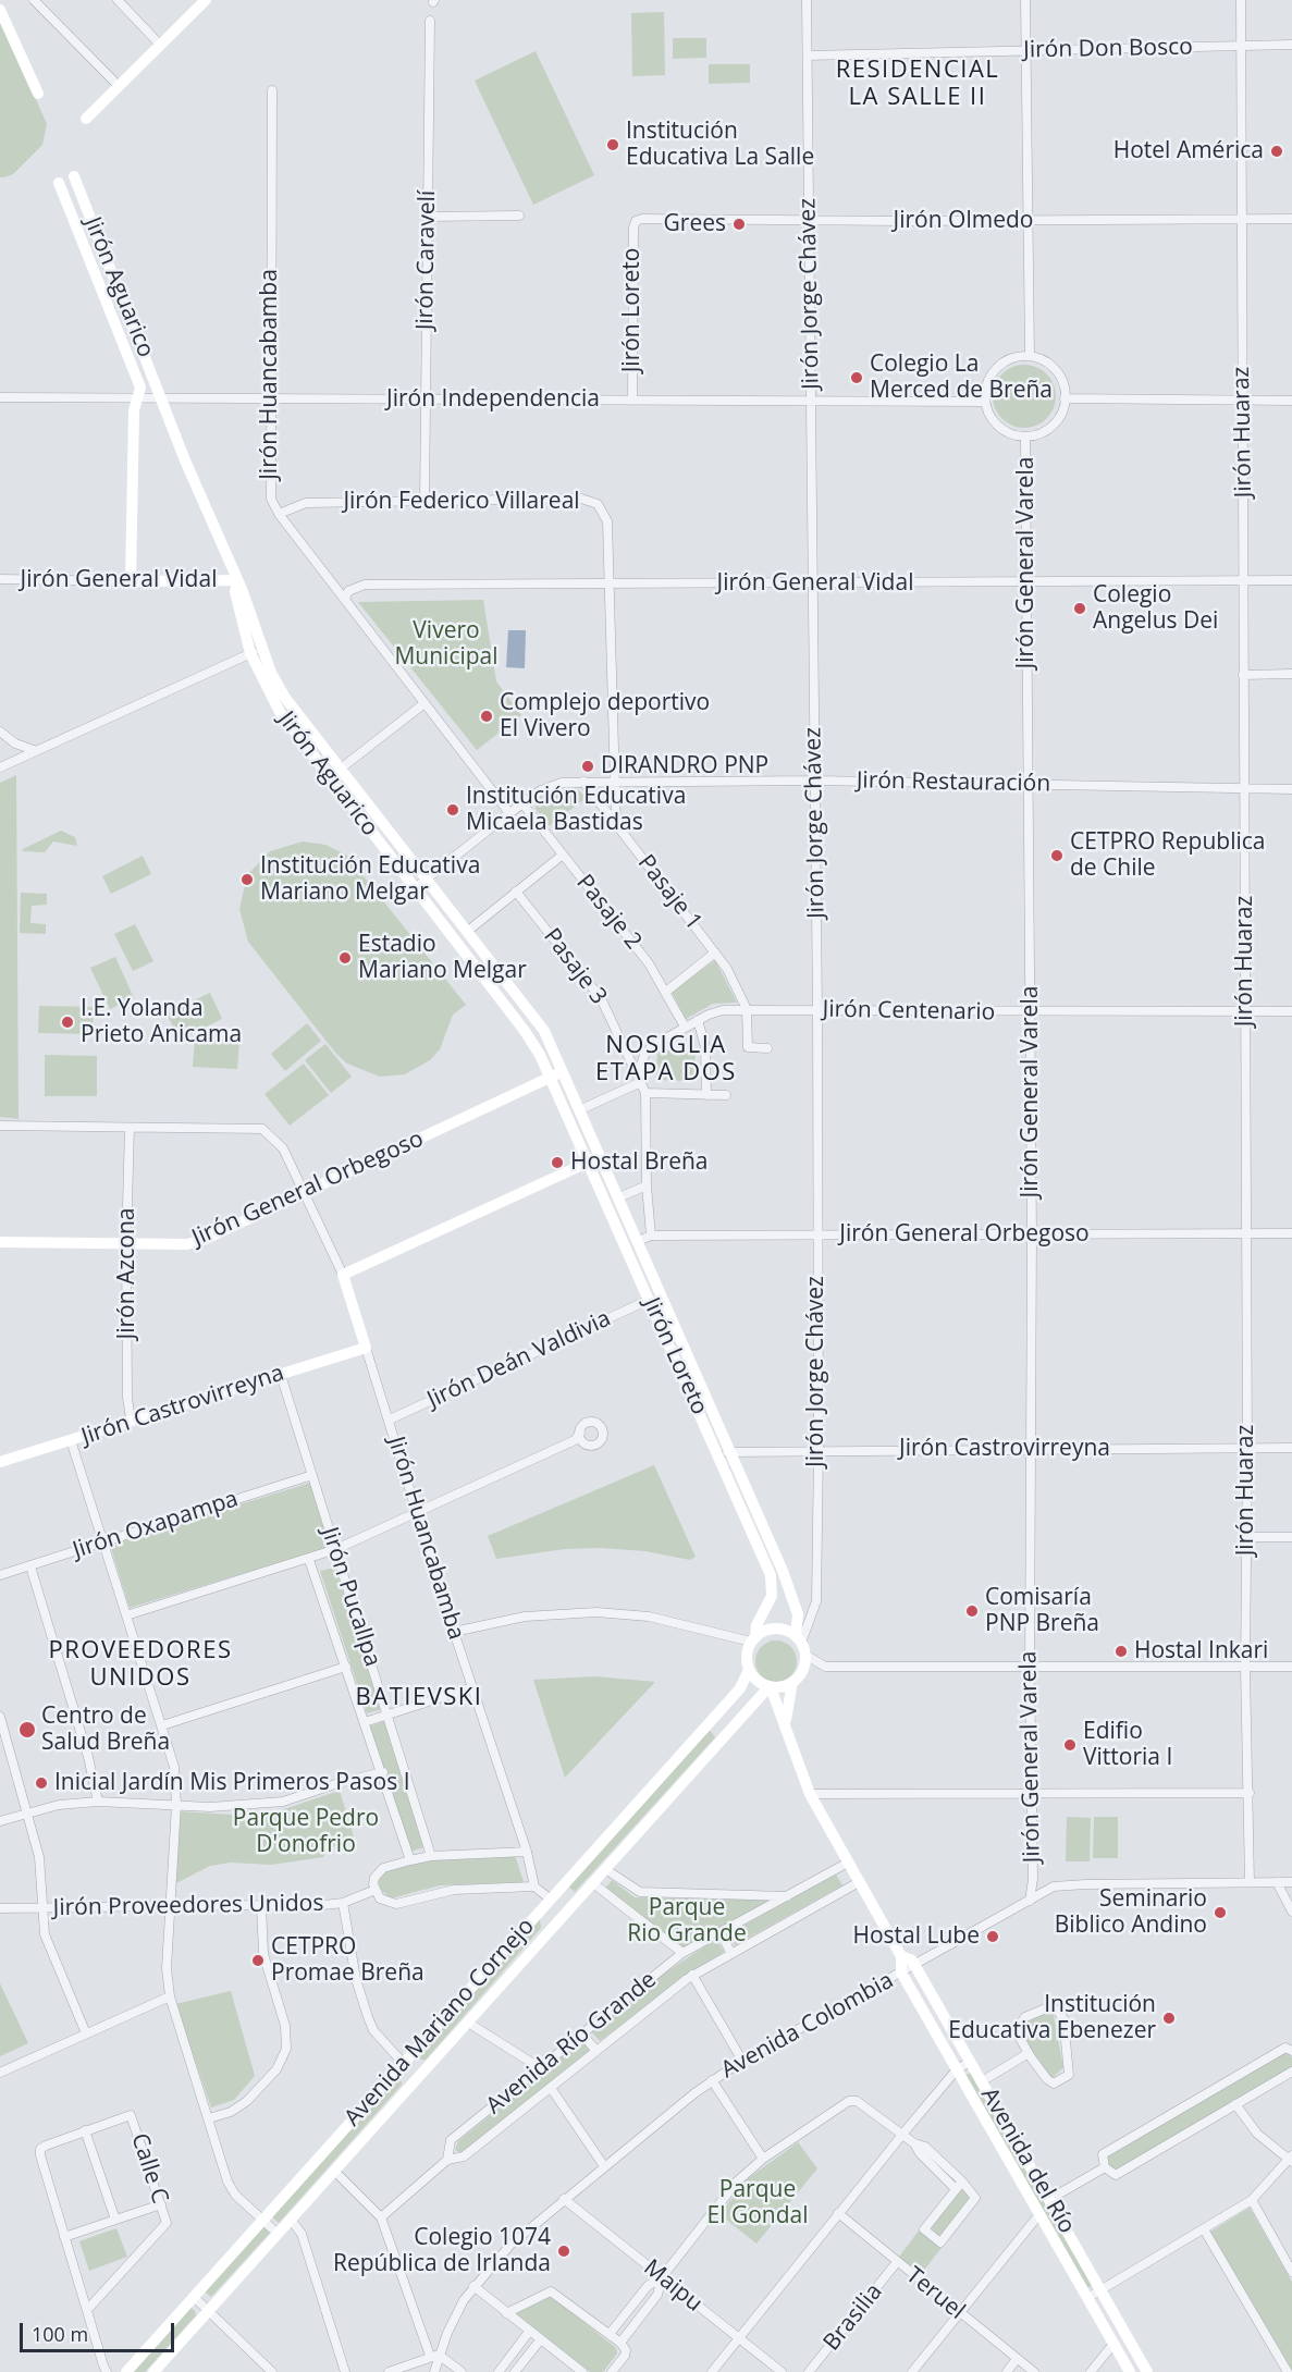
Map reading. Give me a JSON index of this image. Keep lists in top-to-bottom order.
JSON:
{
  "streets": {
    "main road": [
      "Jirón Aguarico",
      "Jirón Loreto",
      "Jirón Huancabamba",
      "Jirón General Vidal",
      "Jirón General Orbegoso",
      "Jirón Castrovirreyna",
      "Avenida Mariano Cornejo",
      "Avenida del Río"
    ],
    "street": [
      "Jirón Don Bosco",
      "Jirón Olmedo",
      "Jirón Caravelí",
      "Jirón Jorge Chávez",
      "Jirón Independencia",
      "Jirón Huaraz",
      "Jirón Federico Villareal",
      "Jirón General Varela",
      "Jirón Restauración",
      "Pasaje 1",
      "Pasaje 2",
      "Pasaje 3",
      "Jirón Centenario",
      "Jirón Azcona",
      "Jirón Deán Valdivia",
      "Jirón Oxapampa",
      "Jirón Pucallpa",
      "Jirón Proveedores Unidos",
      "Avenida Colombia",
      "Avenida Río Grande",
      "Calle C",
      "Maipu",
      "Teruel",
      "Brasilia"
    ]
  },
  "crossings": [
    ["Jirón Don Bosco", "Jirón Jorge Chávez"],
    ["Jirón Don Bosco", "Jirón Huaraz"],
    ["Jirón Olmedo", "Jirón Jorge Chávez"],
    ["Jirón Olmedo", "Jirón Loreto"],
    ["Jirón Olmedo", "Jirón Huaraz"],
    ["Jirón Caravelí", "Jirón Independencia"],
    ["Jirón Caravelí", "Jirón Federico Villareal"],
    ["Jirón Aguarico", "Jirón Loreto"],
    ["Jirón Aguarico", "Jirón Independencia"],
    ["Jirón Aguarico", "Jirón General Vidal"],
    ["Jirón Aguarico", "Jirón Restauración"],
    ["Jirón Aguarico", "Jirón General Orbegoso"],
    ["Jirón Jorge Chávez", "Jirón Loreto"],
    ["Jirón Jorge Chávez", "Jirón Independencia"],
    ["Jirón Jorge Chávez", "Jirón General Vidal"],
    ["Jirón Jorge Chávez", "Jirón Restauración"],
    ["Jirón Jorge Chávez", "Jirón Centenario"],
    ["Jirón Jorge Chávez", "Jirón General Orbegoso"],
    ["Jirón Jorge Chávez", "Jirón Castrovirreyna"],
    ["Jirón Jorge Chávez", "Avenida Mariano Cornejo"],
    ["Jirón Jorge Chávez", "Avenida del Río"],
    ["Jirón Loreto", "Jirón Independencia"],
    ["Jirón Loreto", "Jirón General Orbegoso"],
    ["Jirón Loreto", "Jirón Deán Valdivia"],
    ["Jirón Loreto", "Jirón Castrovirreyna"],
    ["Jirón Loreto", "Avenida Mariano Cornejo"],
    ["Jirón Loreto", "Avenida del Río"],
    ["Jirón Huancabamba", "Jirón Independencia"],
    ["Jirón Huancabamba", "Jirón Federico Villareal"],
    ["Jirón Huancabamba", "Jirón General Vidal"],
    ["Jirón Huancabamba", "Jirón Restauración"],
    ["Jirón Huancabamba", "Jirón General Orbegoso"],
    ["Jirón Huancabamba", "Jirón Azcona"],
    ["Jirón Huancabamba", "Jirón Deán Valdivia"],
    ["Jirón Huancabamba", "Jirón Castrovirreyna"],
    ["Jirón Independencia", "Jirón General Varela"],
    ["Jirón Huaraz", "Jirón General Vidal"],
    ["Jirón Huaraz", "Jirón Restauración"],
    ["Jirón Huaraz", "Jirón Centenario"],
    ["Jirón Huaraz", "Jirón General Orbegoso"],
    ["Jirón Huaraz", "Jirón Castrovirreyna"],
    ["Jirón Huaraz", "Avenida Colombia"],
    ["Jirón Federico Villareal", "Jirón General Vidal"],
    ["Jirón Federico Villareal", "Jirón Restauración"],
    ["Jirón Federico Villareal", "Pasaje 1"],
    ["Jirón General Varela", "Jirón General Vidal"],
    ["Jirón General Varela", "Jirón Restauración"],
    ["Jirón General Varela", "Jirón Centenario"],
    ["Jirón General Varela", "Jirón General Orbegoso"],
    ["Jirón General Varela", "Jirón Castrovirreyna"],
    ["Jirón General Varela", "Avenida Colombia"],
    ["Jirón Restauración", "Pasaje 1"],
    ["Jirón Restauración", "Pasaje 2"],
    ["Pasaje 1", "Jirón Centenario"],
    ["Pasaje 2", "Jirón Centenario"],
    ["Pasaje 3", "Jirón Centenario"],
    ["Jirón General Orbegoso", "Jirón Azcona"],
    ["Jirón Azcona", "Jirón Castrovirreyna"],
    ["Jirón Castrovirreyna", "Jirón Pucallpa"],
    ["Jirón Oxapampa", "Jirón Pucallpa"],
    ["Avenida Mariano Cornejo", "Avenida del Río"],
    ["Avenida Colombia", "Avenida del Río"],
    ["Avenida Colombia", "Maipu"],
    ["Avenida Río Grande", "Avenida del Río"],
    ["Teruel", "Brasilia"]
  ],
  "districts": [
    "RESIDENCIAL LA SALLE II",
    "NOSIGLIA ETAPA DOS",
    "PROVEEDORES UNIDOS",
    "BATIEVSKI"
  ],
  "parks": [
    "Vivero Municipal",
    "Parque Pedro D'onofrio",
    "Parque Rio Grande",
    "Parque El Gondal"
  ],
  "places": [
    "Institución Educativa La Salle",
    "Hotel América",
    "Grees",
    "Colegio La Merced de Breña",
    "Colegio Angelus Dei",
    "Complejo deportivo El Vivero",
    "DIRANDRO PNP",
    "Institución Educativa Micaela Bastidas",
    "CETPRO Republica de Chile",
    "Institución Educativa Mariano Melgar",
    "Estadio Mariano Melgar",
    "I.E. Yolanda Prieto Anicama",
    "Hostal Breña",
    "Comisaría PNP Breña",
    "Hostal Inkari",
    "Centro de Salud Breña",
    "Edifio Vittoria I",
    "Inicial Jardín Mis Primeros Pasos I",
    "Seminario Biblico Andino",
    "Hostal Lube",
    "CETPRO Promae Breña",
    "Institución Educativa Ebenezer",
    "Colegio 1074 República de Irlanda"
  ],
  "scale_bar": "100 m"
}
